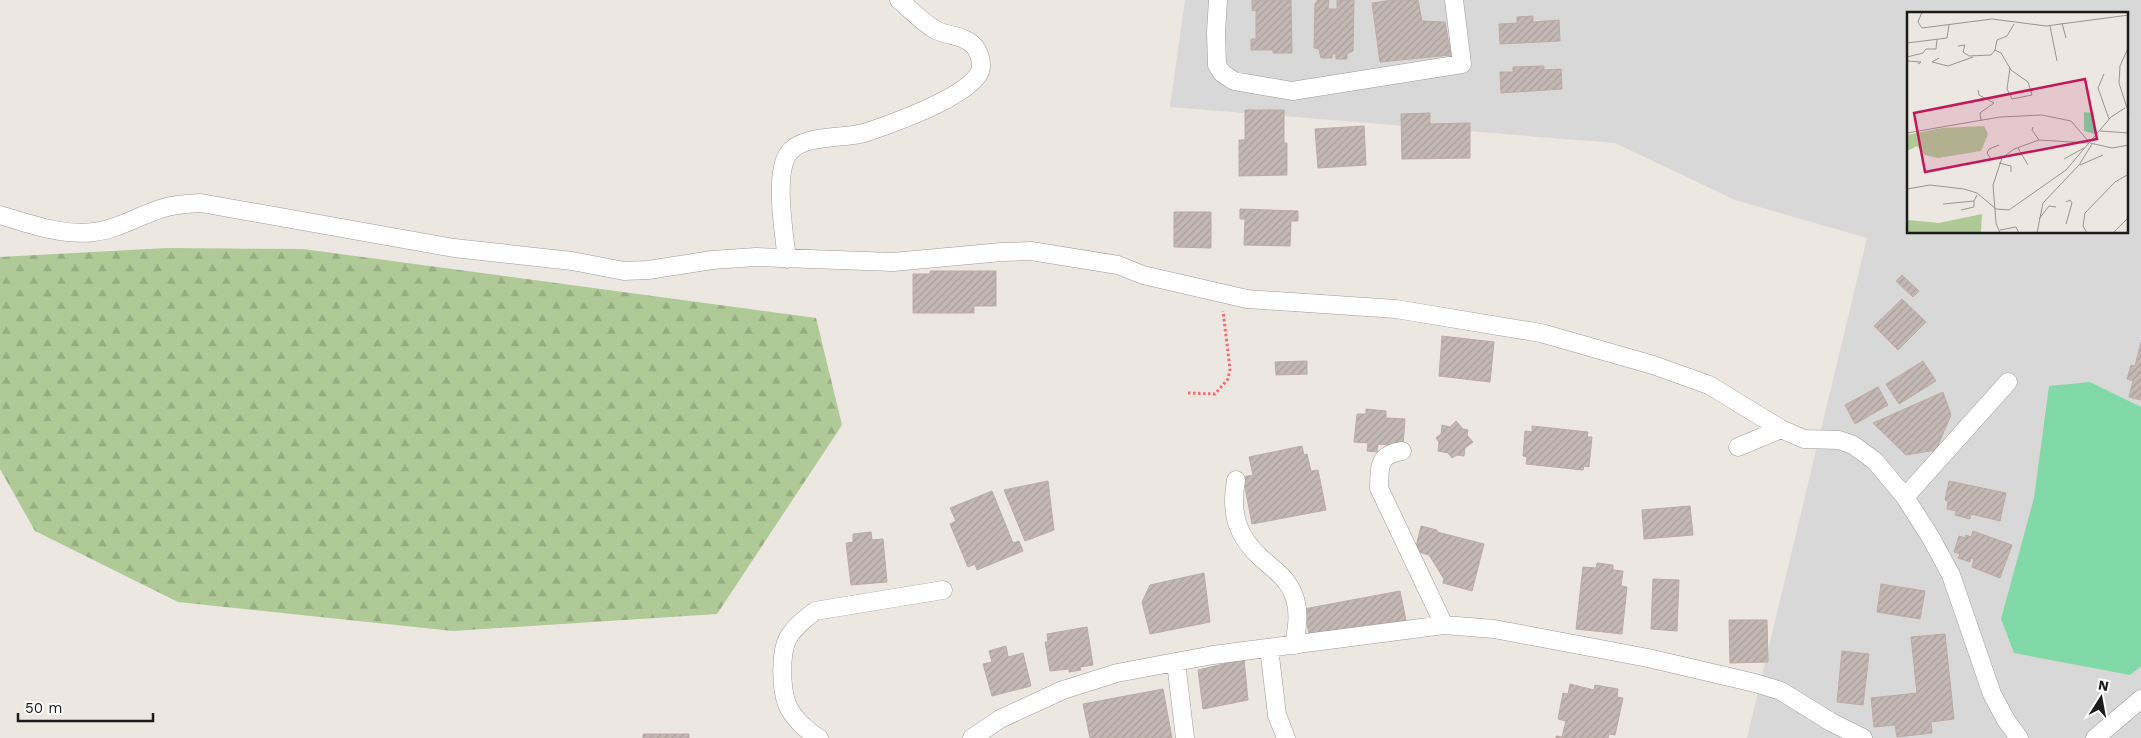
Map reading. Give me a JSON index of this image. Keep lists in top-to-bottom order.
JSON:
{
  "scale_bar": "50 m",
  "north": "top"
}
